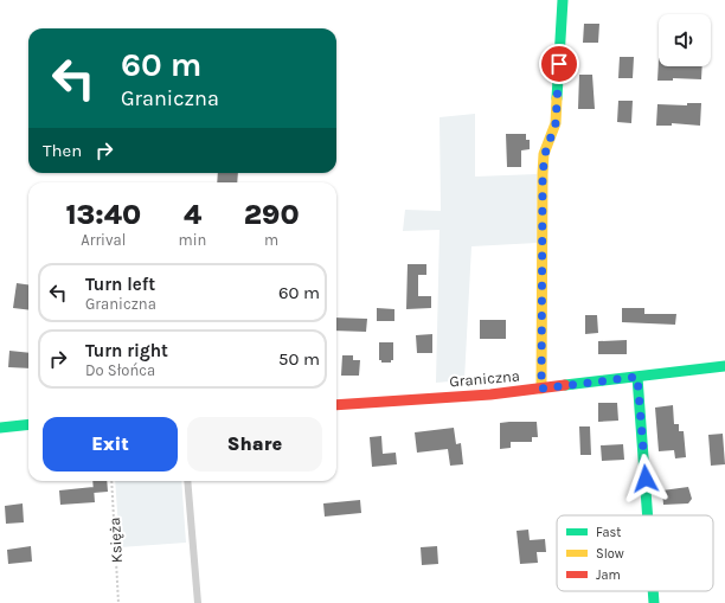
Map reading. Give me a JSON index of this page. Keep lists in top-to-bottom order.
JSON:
{
  "streets": {
    "street": ["Graniczna"],
    "path": ["Księża"]
  },
  "legend": ["Fast", "Slow", "Jam"],
  "page": {
    "turn": ["60 m", "Graniczna"],
    "then": "Then",
    "eta": [
      "13:40",
      "Arrival",
      "4",
      "min",
      "290",
      "m"
    ],
    "list": [
      {
        "name": "Turn left",
        "note": "Graniczna",
        "value": "60 m"
      },
      {
        "name": "Turn right",
        "note": "Do Słońca",
        "value": "50 m"
      }
    ],
    "buttons": ["Exit", "Share"]
  }
}
